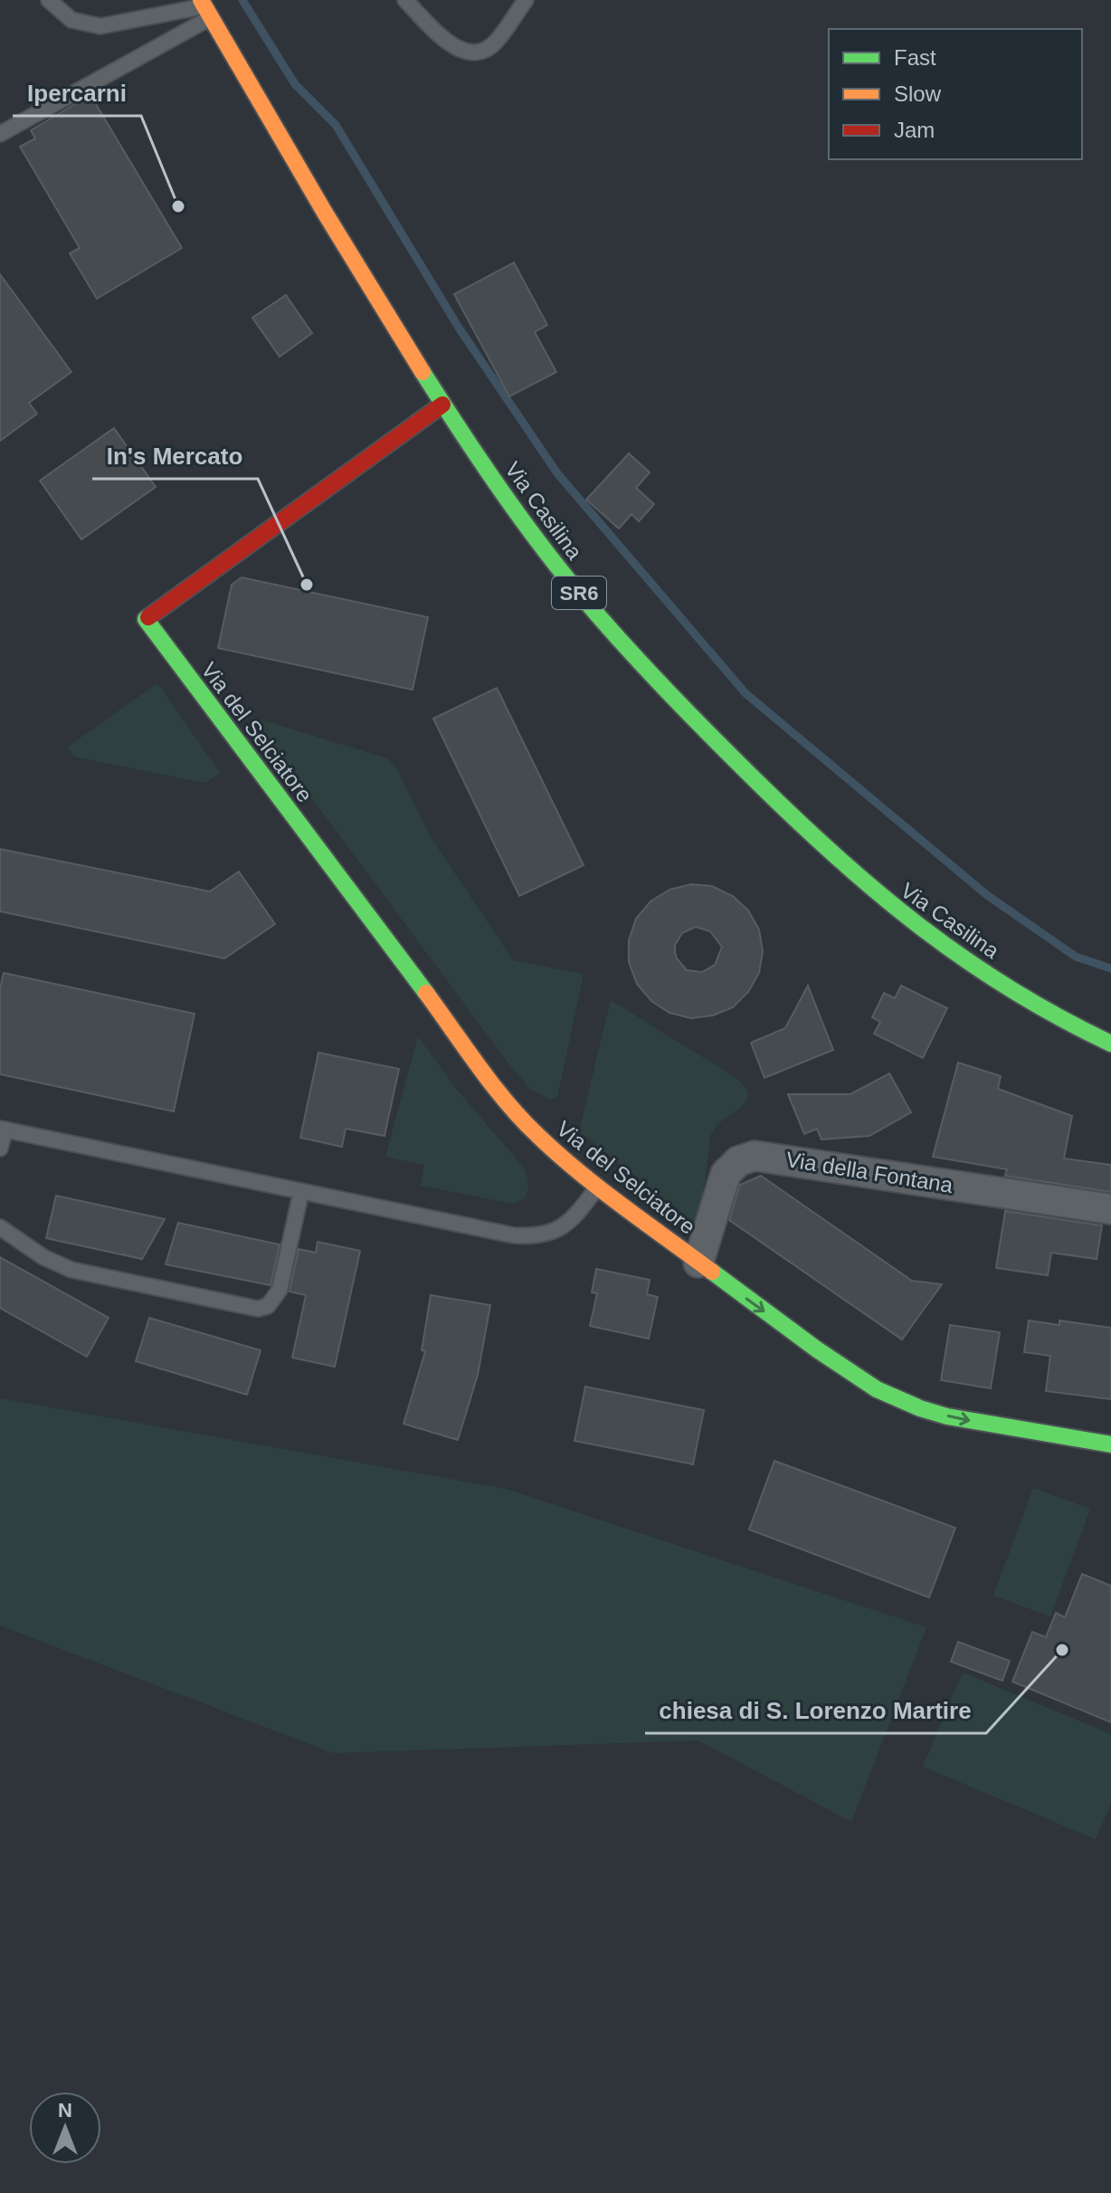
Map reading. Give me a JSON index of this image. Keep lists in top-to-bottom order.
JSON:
{
  "streets": {
    "street": [
      "Via Casilina",
      "SR6",
      "Via del Selciatore",
      "Via della Fontana"
    ]
  },
  "crossings": [
    ["Via Casilina", "Via del Selciatore"],
    ["Via del Selciatore", "Via della Fontana"]
  ],
  "places": ["Ipercarni", "In's Mercato", "chiesa di S. Lorenzo Martire"],
  "legend": ["Fast", "Slow", "Jam"],
  "north": "top"
}
